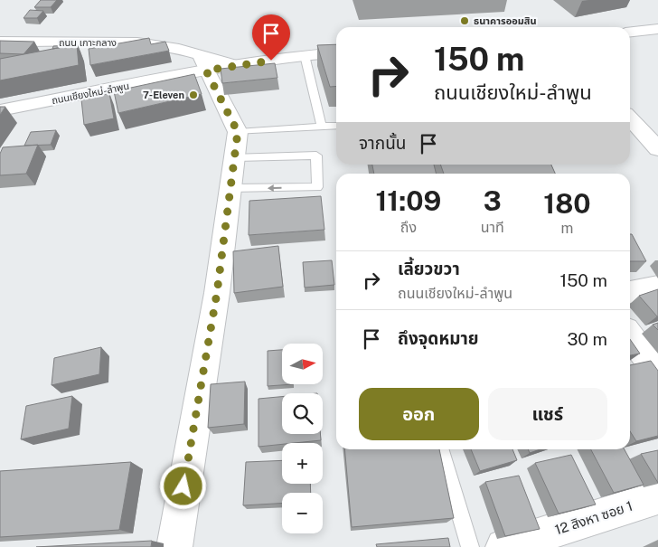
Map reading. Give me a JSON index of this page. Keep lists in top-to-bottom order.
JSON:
{
  "streets": {
    "street": ["ถนน เกาะกลาง", "ถนนเชียงใหม่-ลำพูน", "12 สิงหา ซอย 1"]
  },
  "crossings": [
    ["ถนน เกาะกลาง", "ถนนเชียงใหม่-ลำพูน"]
  ],
  "places": ["ธนาคารออมสิน", "7-Eleven"],
  "north": "right",
  "page": {
    "turn": ["150 m", "ถนนเชียงใหม่-ลำพูน"],
    "then": "จากนั้น",
    "eta": [
      "11:09",
      "ถึง",
      "3",
      "นาที",
      "180",
      "m"
    ],
    "list": [
      {
        "name": "เลี้ยวขวา",
        "note": "ถนนเชียงใหม่-ลำพูน",
        "value": "150 m"
      },
      {
        "name": "ถึงจุดหมาย",
        "value": "30 m"
      }
    ],
    "map_buttons": ["+", "−"],
    "buttons": ["ออก", "แชร์"]
  }
}
